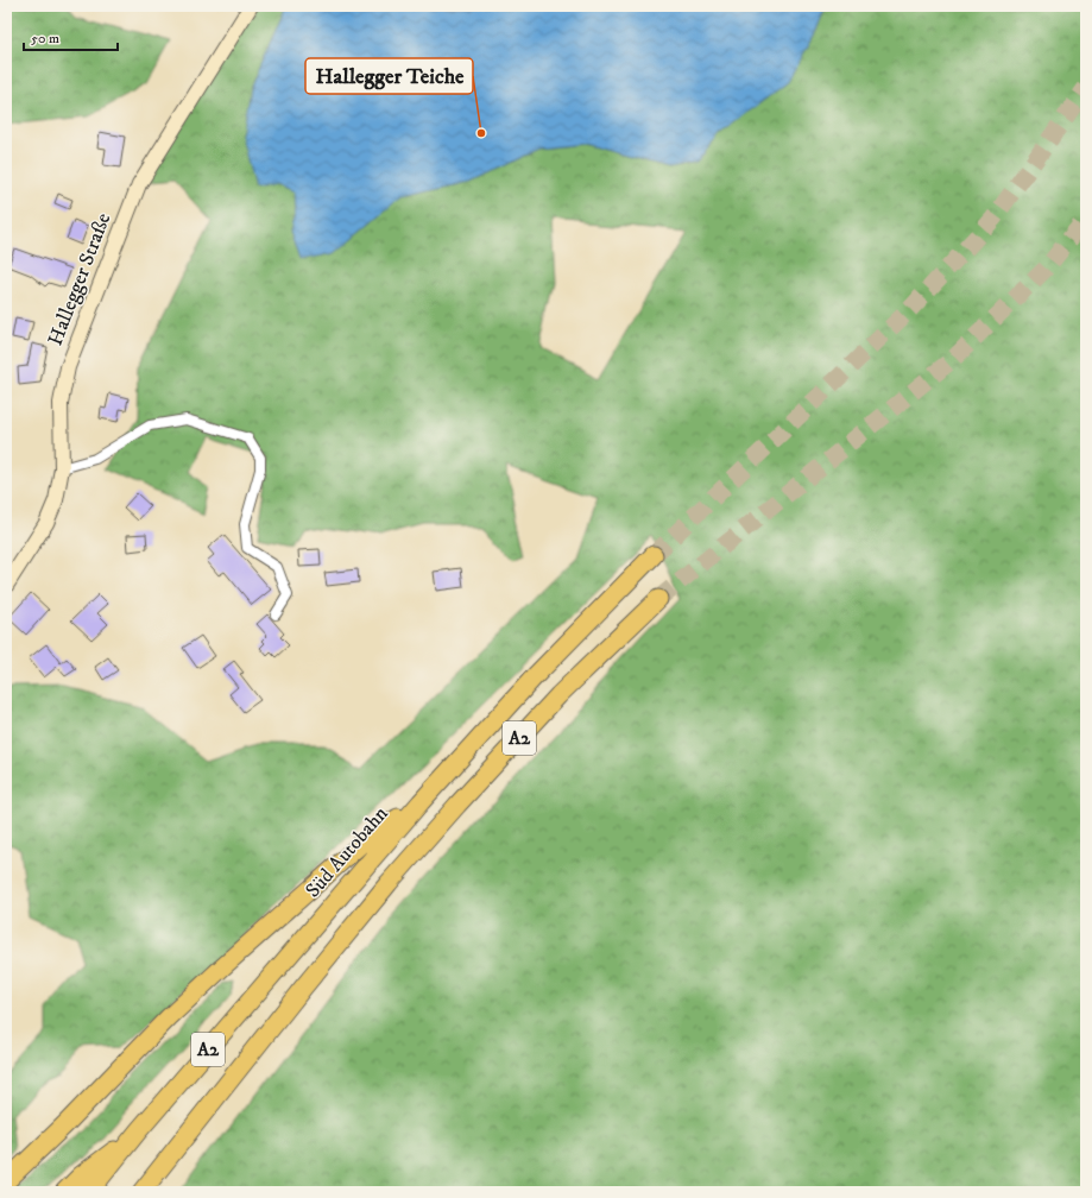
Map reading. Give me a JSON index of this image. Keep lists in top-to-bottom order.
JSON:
{
  "streets": {
    "highway": ["A2", "Süd Autobahn"],
    "main road": ["Hallegger Straße"]
  },
  "places": ["Hallegger Teiche"],
  "scale_bar": "50 m"
}
